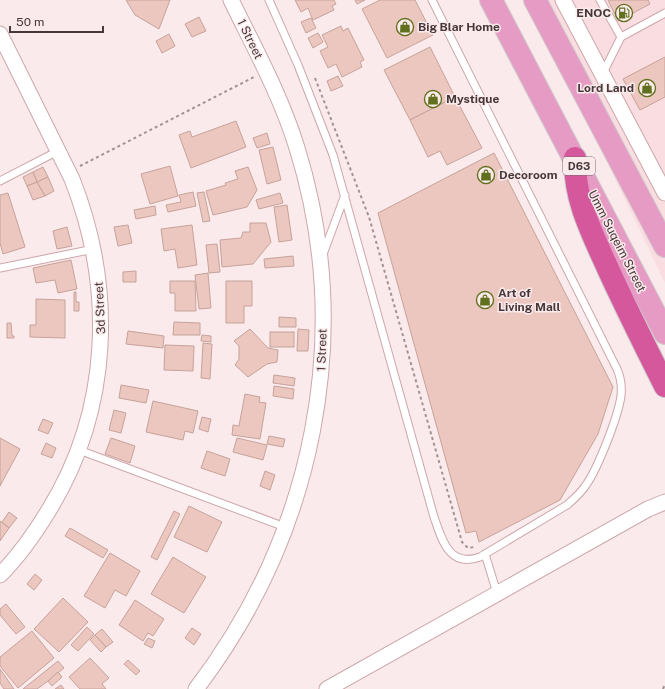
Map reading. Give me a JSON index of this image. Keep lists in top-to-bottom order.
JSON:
{
  "streets": {
    "main road": ["D63", "Umm Suqeim Street"],
    "street": ["1 Street", "3d Street"]
  },
  "places": {
    "fuel station": ["ENOC"],
    "shop": [
      "Big Blar Home",
      "Lord Land",
      "Mystique",
      "Decoroom",
      "Art of Living Mall"
    ]
  },
  "scale_bar": "50 m"
}
